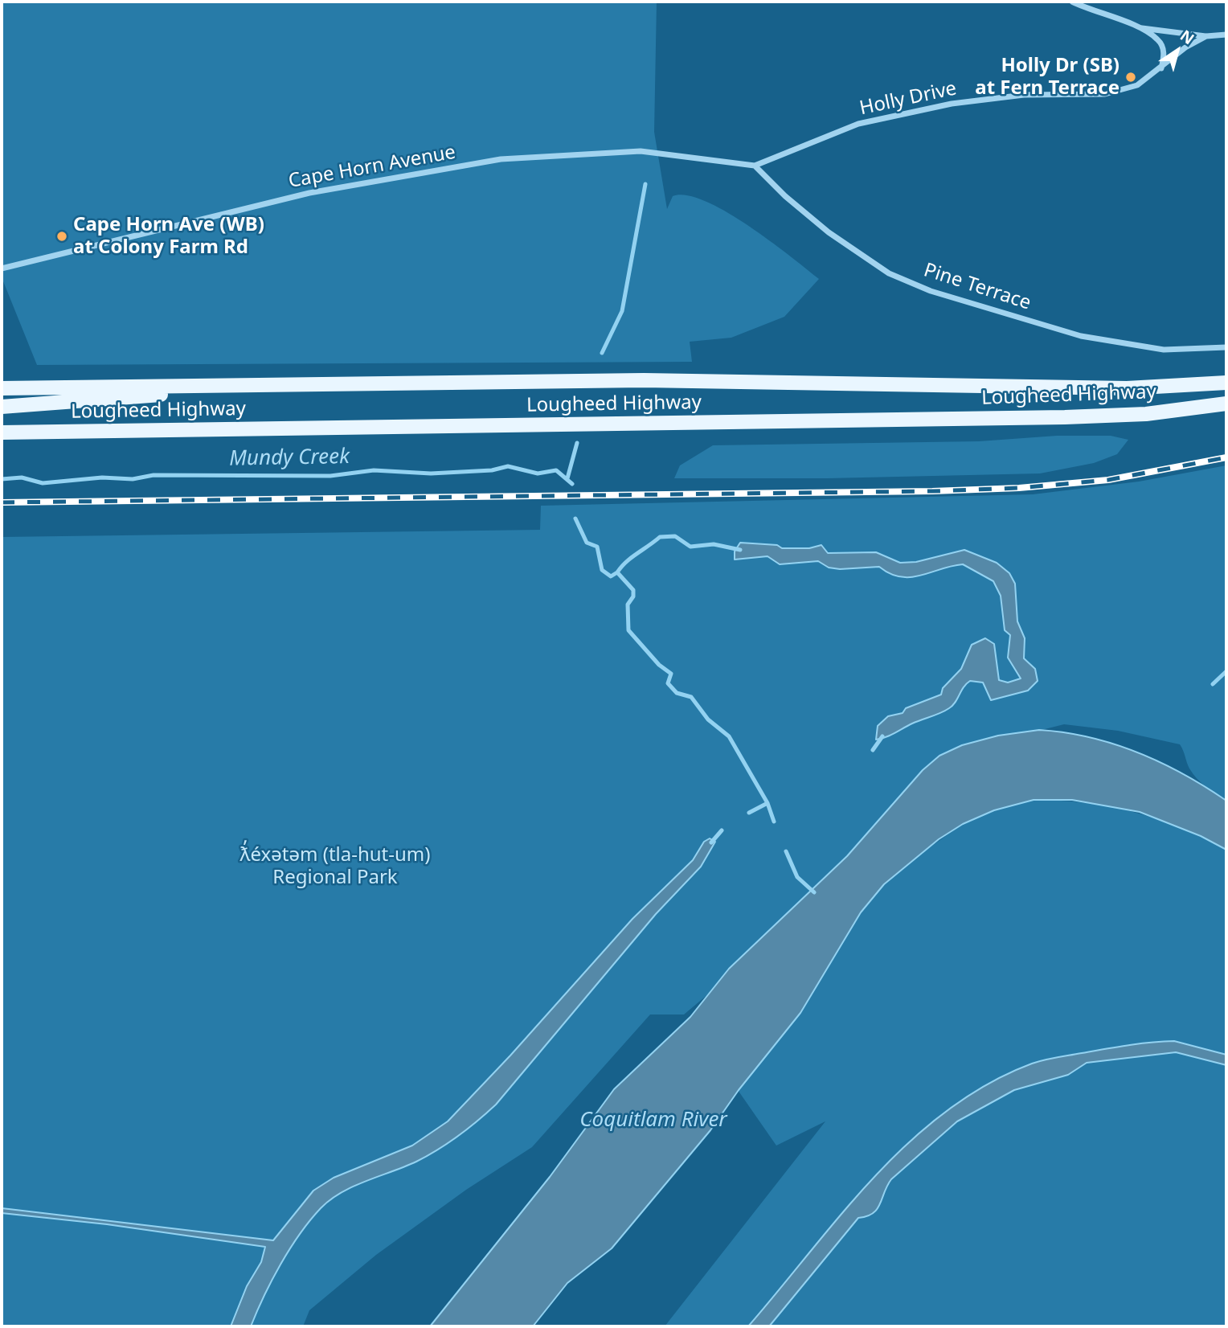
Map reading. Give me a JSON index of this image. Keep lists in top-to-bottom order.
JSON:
{
  "streets": {
    "main road": ["Lougheed Highway"],
    "street": ["Holly Drive", "Cape Horn Avenue", "Pine Terrace"]
  },
  "crossings": [
    ["Holly Drive", "Cape Horn Avenue"],
    ["Holly Drive", "Pine Terrace"],
    ["Cape Horn Avenue", "Pine Terrace"]
  ],
  "water": ["Mundy Creek", "Coquitlam River"],
  "parks": ["ƛ̓éxətəm (tla-hut-um) Regional Park"],
  "places": ["Holly Dr (SB) at Fern Terrace", "Cape Horn Ave (WB) at Colony Farm Rd"],
  "north": "top right"
}
